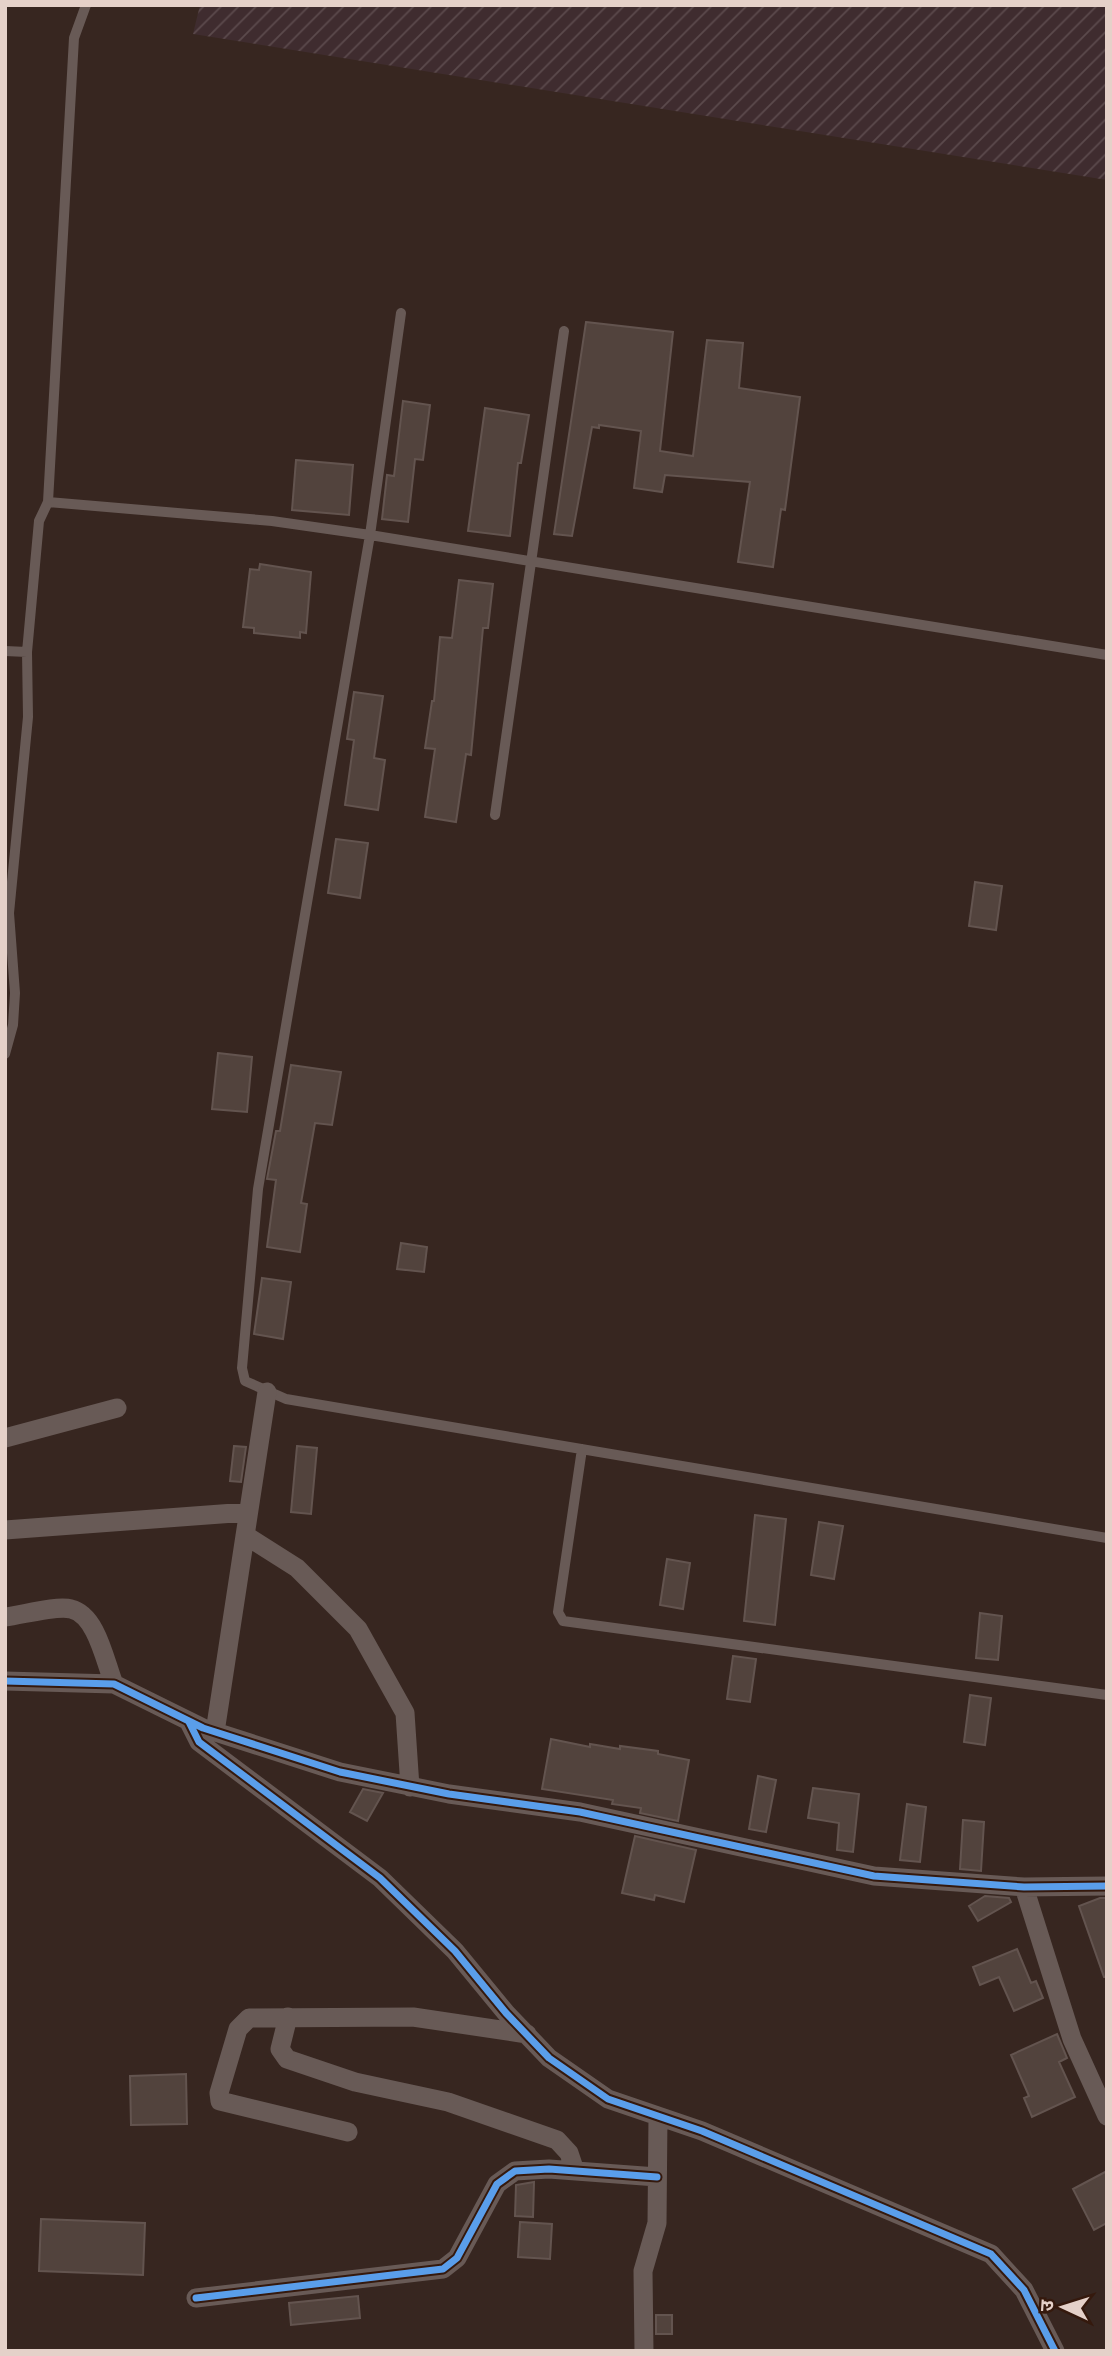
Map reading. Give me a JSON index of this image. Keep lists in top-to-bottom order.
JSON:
{
  "north": "left"
}
